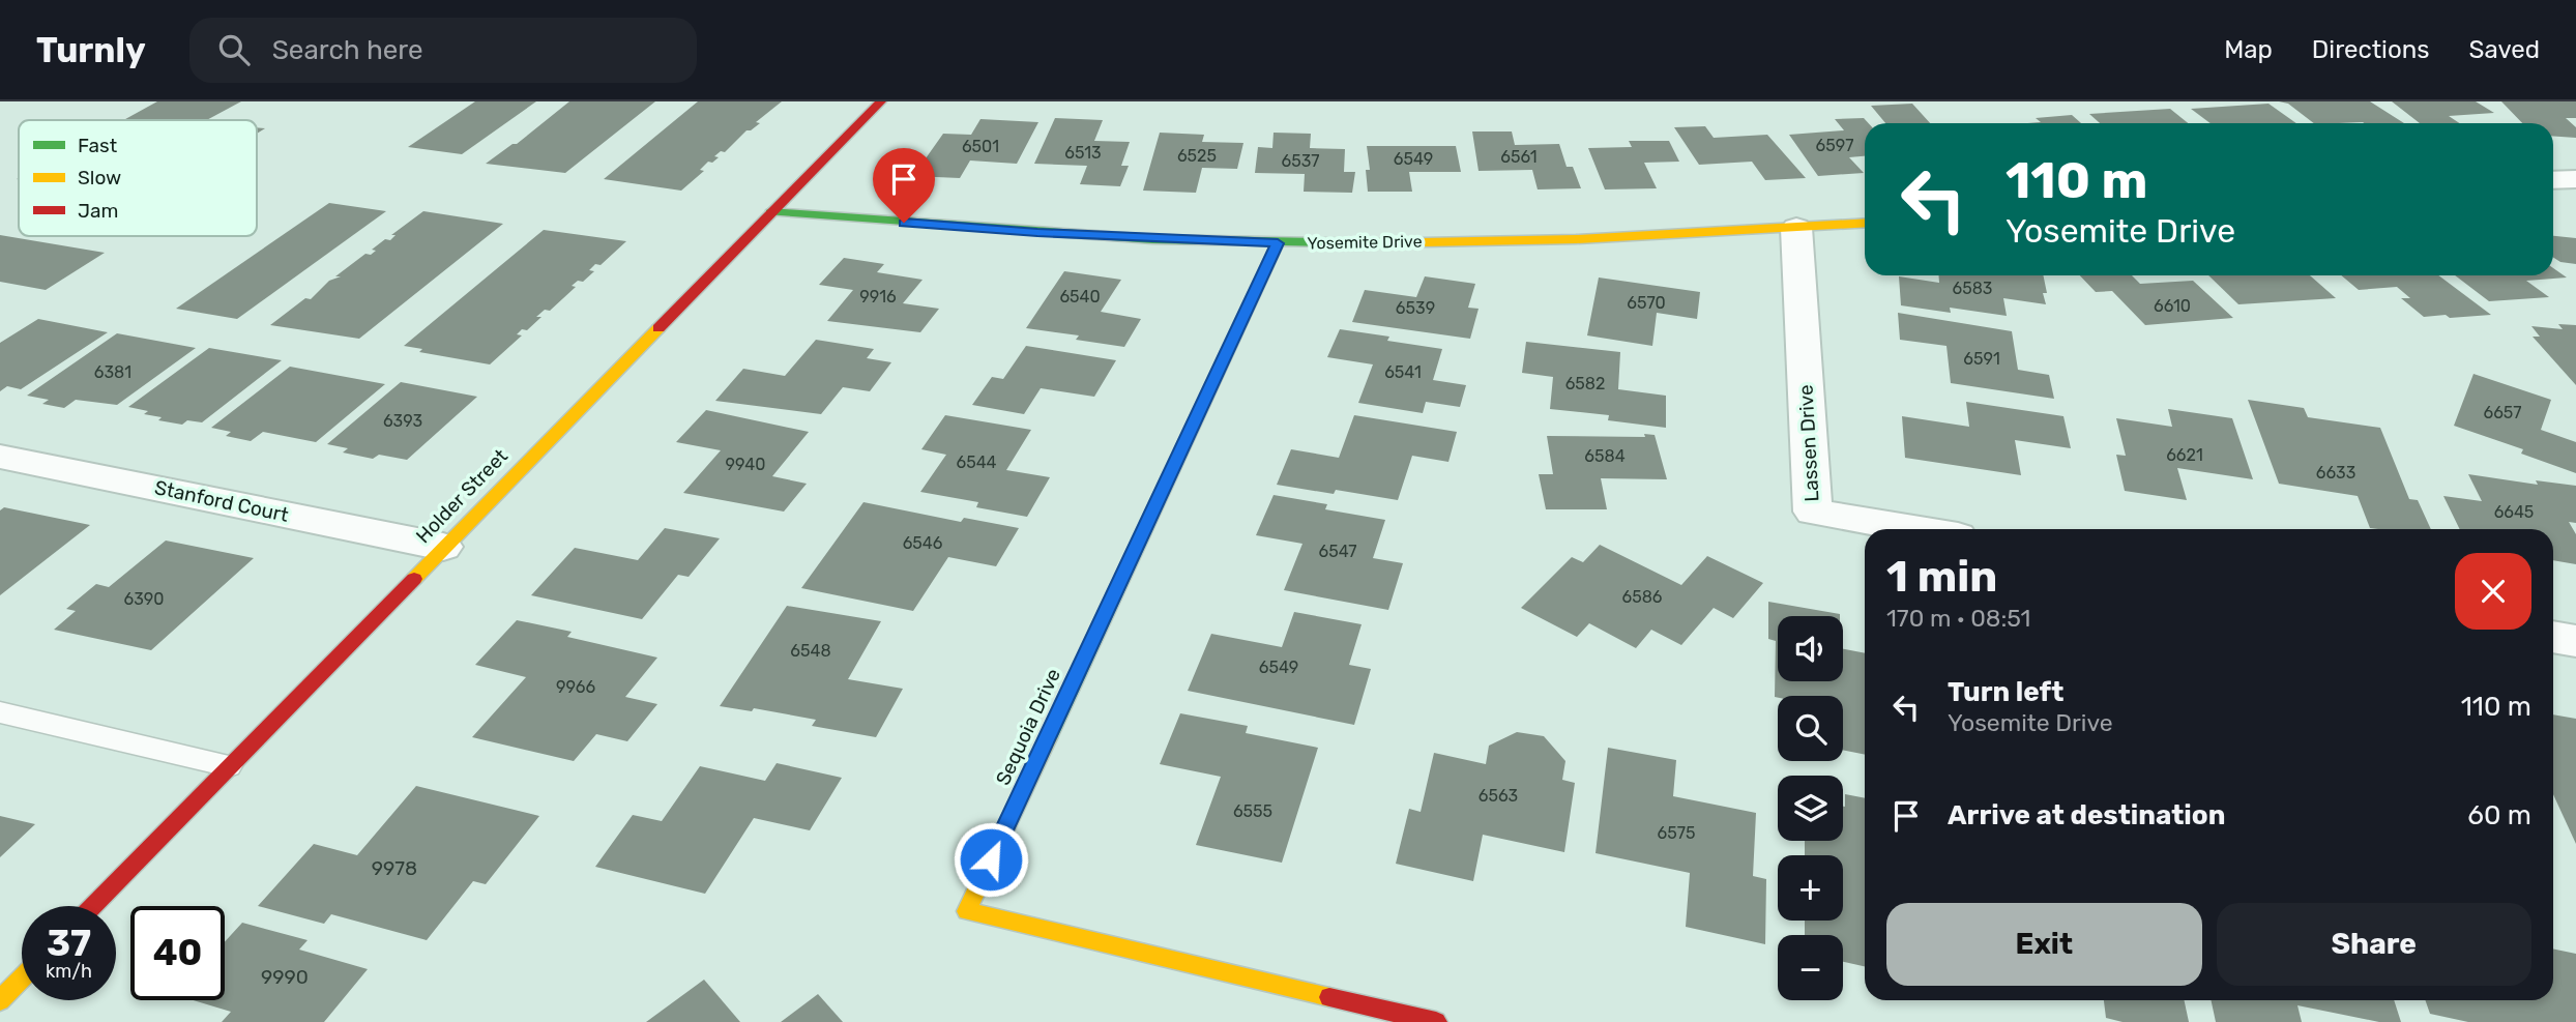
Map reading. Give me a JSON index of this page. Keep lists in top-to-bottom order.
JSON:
{
  "streets": {
    "street": [
      "Yosemite Drive",
      "Lassen Drive",
      "Holder Street",
      "Stanford Court",
      "Sequoia Drive"
    ]
  },
  "crossings": [
    ["Yosemite Drive", "Lassen Drive"],
    ["Yosemite Drive", "Holder Street"],
    ["Yosemite Drive", "Sequoia Drive"],
    ["Holder Street", "Stanford Court"]
  ],
  "house_numbers": [
    "6597",
    "6501",
    "6513",
    "6525",
    "6561",
    "6549",
    "6537",
    "6583",
    "9916",
    "6540",
    "6570",
    "6610",
    "6539",
    "6591",
    "6381",
    "6541",
    "6582",
    "6657",
    "6393",
    "6621",
    "6584",
    "6544",
    "9940",
    "6633",
    "6645",
    "6546",
    "6547",
    "6586",
    "6390",
    "6548",
    "6549",
    "9966",
    "6563",
    "6555",
    "6575",
    "9978",
    "9990"
  ],
  "legend": ["Fast", "Slow", "Jam"],
  "page": {
    "header": "Turnly",
    "search": "Search here",
    "nav": ["Map", "Directions", "Saved"],
    "turn": ["110 m", "Yosemite Drive"],
    "heading": ["1 min", "170 m · 08:51"],
    "map_buttons": ["+", "−"],
    "list": [
      {
        "name": "Turn left",
        "note": "Yosemite Drive",
        "value": "110 m"
      },
      {
        "name": "Arrive at destination",
        "value": "60 m"
      }
    ],
    "buttons": ["Exit", "Share"],
    "speed": "37 km/h",
    "limit": "40"
  }
}
